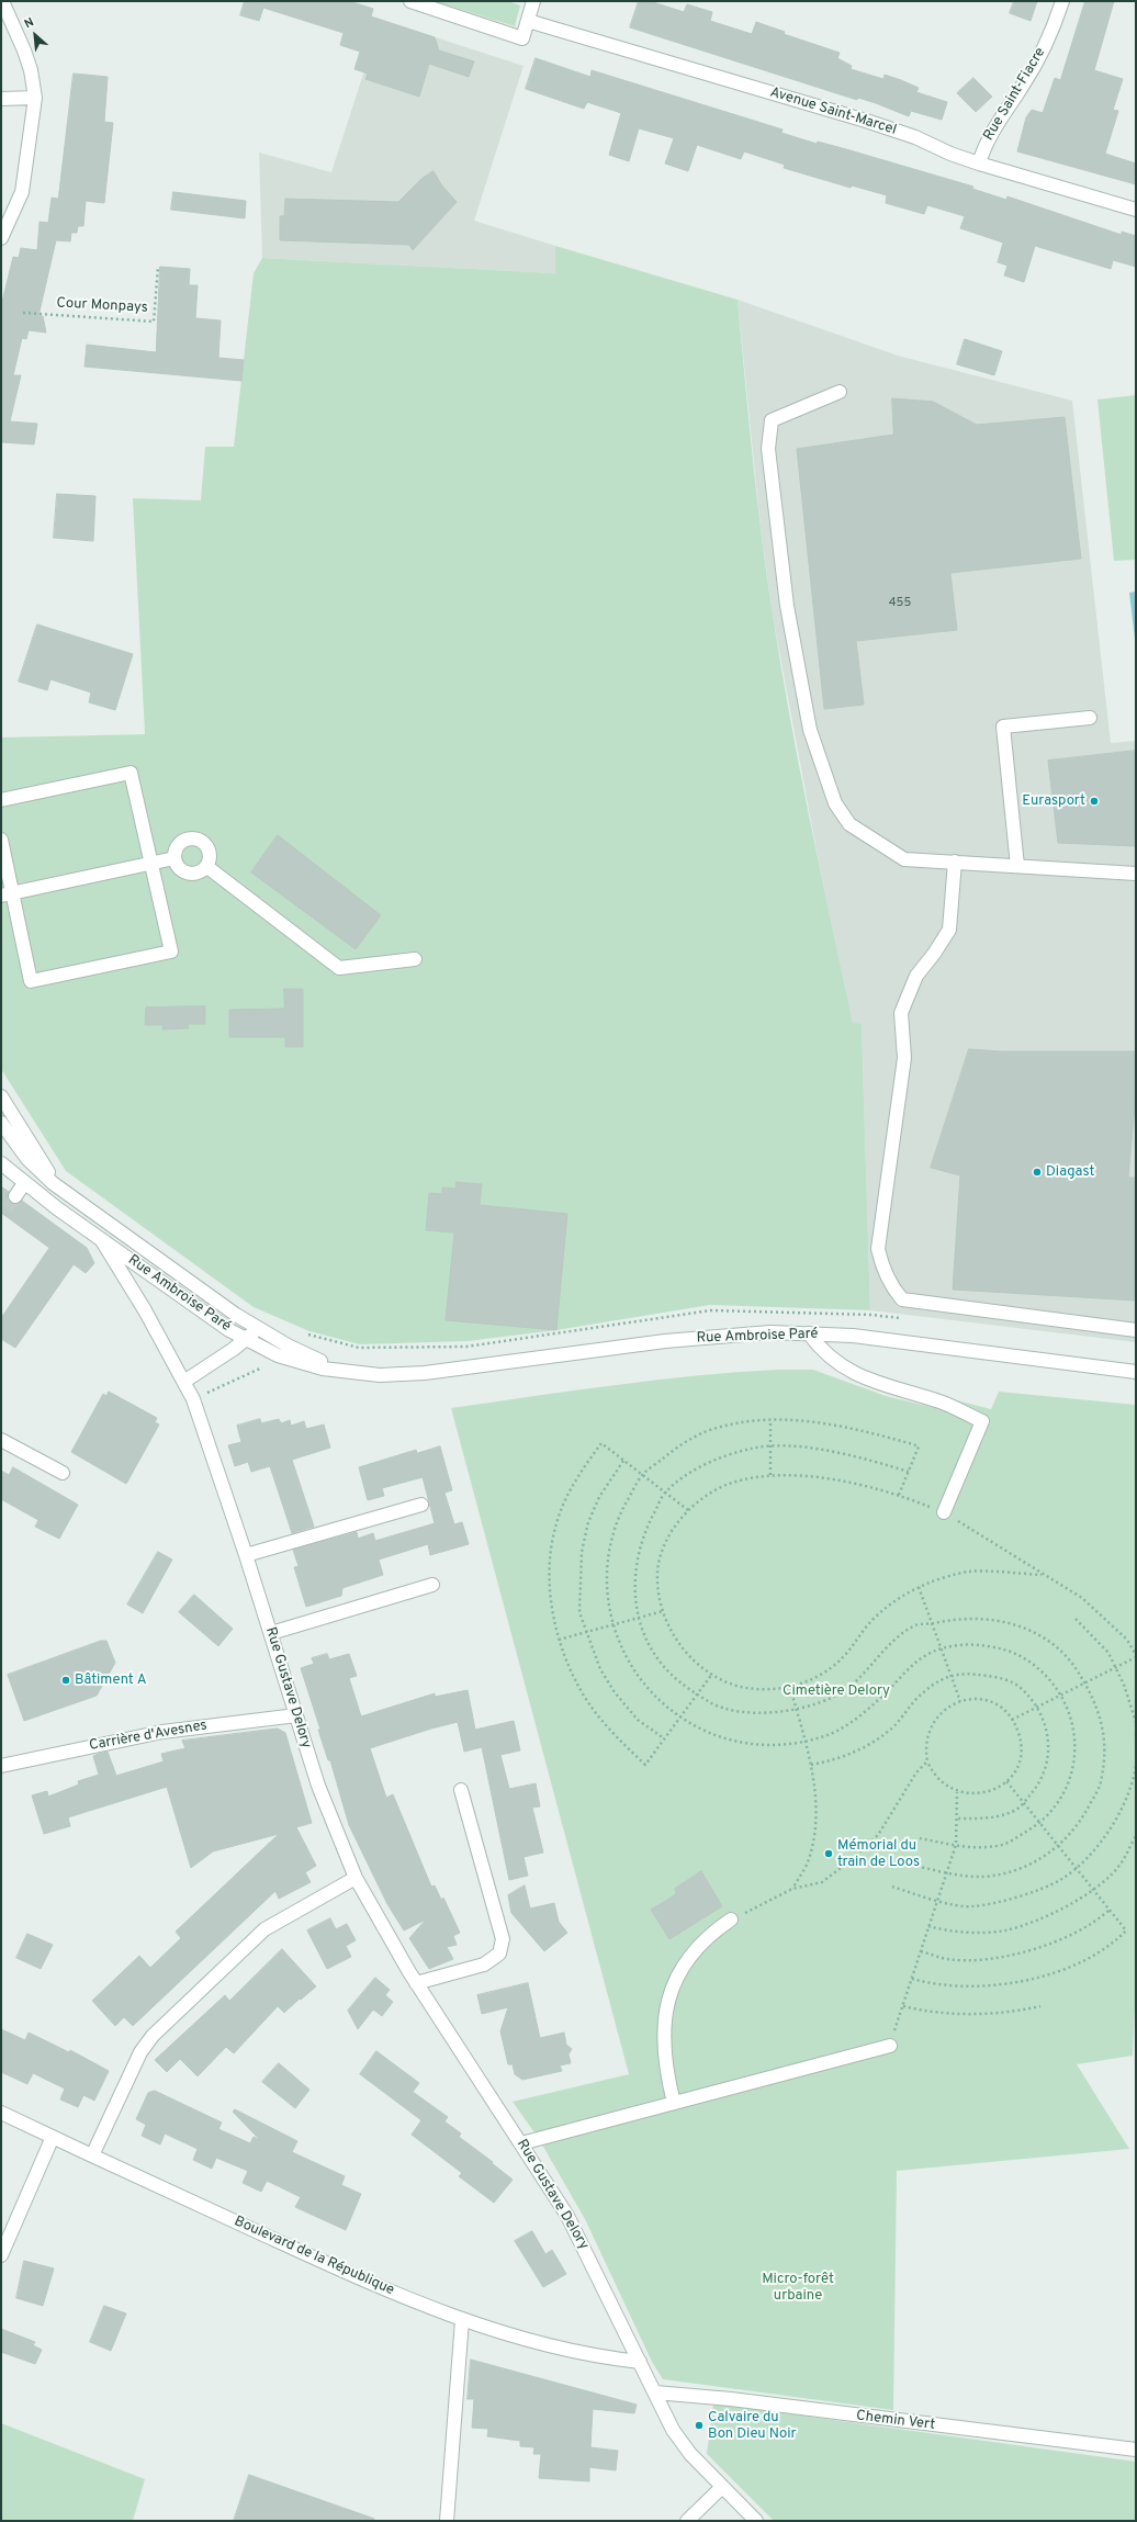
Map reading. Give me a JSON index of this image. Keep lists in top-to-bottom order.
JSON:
{
  "streets": {
    "street": [
      "Rue Saint-Fiacre",
      "Avenue Saint-Marcel",
      "Rue Ambroise Paré",
      "Rue Gustave Delory",
      "Carrière d'Avesnes",
      "Boulevard de la République",
      "Chemin Vert"
    ],
    "path": ["Cour Monpays"]
  },
  "crossings": [
    ["Rue Saint-Fiacre", "Avenue Saint-Marcel"],
    ["Rue Ambroise Paré", "Rue Gustave Delory"],
    ["Rue Gustave Delory", "Carrière d'Avesnes"],
    ["Rue Gustave Delory", "Boulevard de la République"],
    ["Rue Gustave Delory", "Chemin Vert"]
  ],
  "parks": ["Cimetière Delory", "Micro-forêt urbaine"],
  "places": [
    "Eurasport",
    "Diagast",
    "Bâtiment A",
    "Mémorial du train de Loos",
    "Calvaire du Bon Dieu Noir"
  ],
  "house_numbers": ["455"],
  "north": "top left"
}
